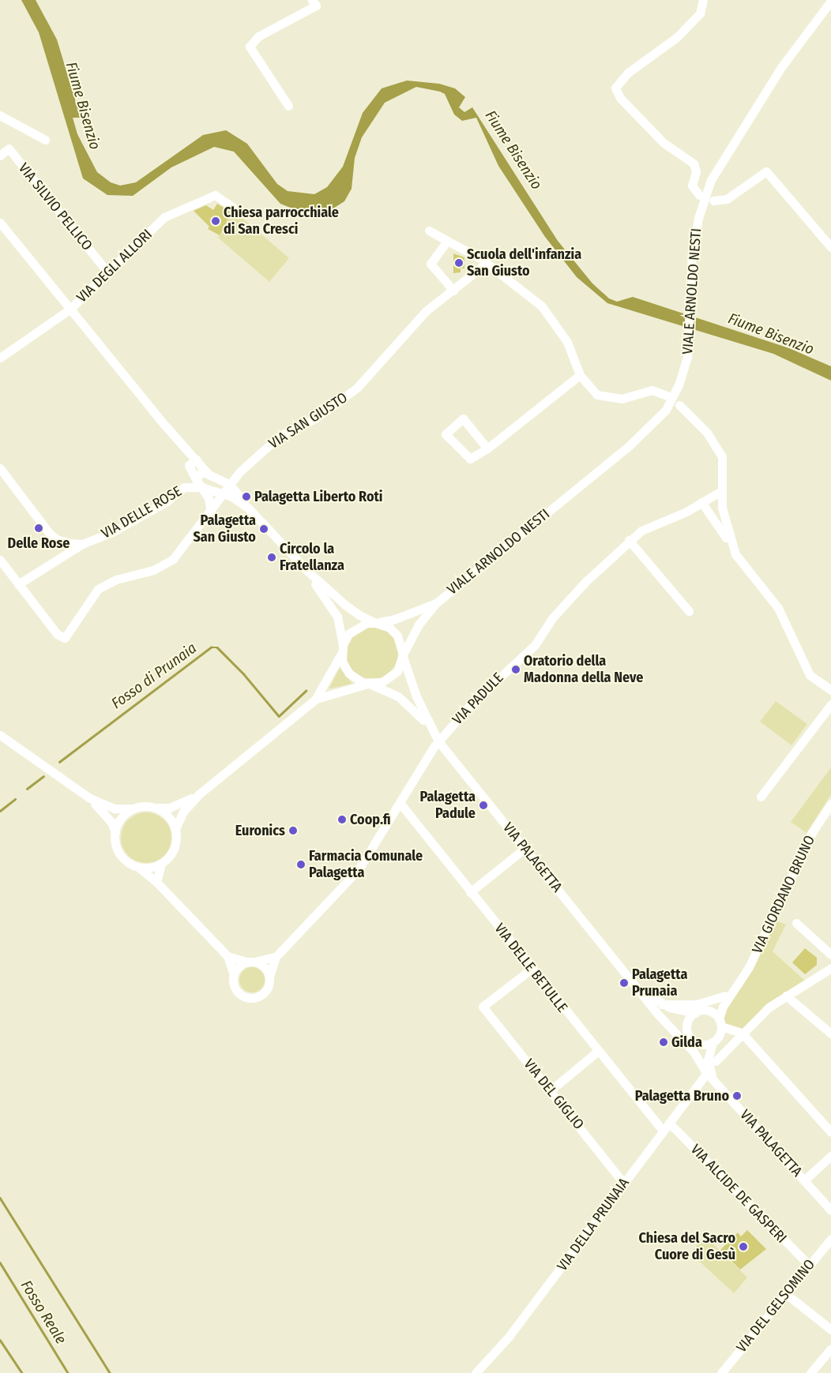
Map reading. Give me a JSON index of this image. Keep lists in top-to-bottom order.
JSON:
{
  "streets": {
    "street": [
      "VIA SILVIO PELLICO",
      "VIA DEGLI ALLORI",
      "VIALE ARNOLDO NESTI",
      "VIA SAN GIUSTO",
      "VIA DELLE ROSE",
      "VIA PADULE",
      "VIA PALAGETTA",
      "VIA GIORDANO BRUNO",
      "VIA DELLE BETULLE",
      "VIA DEL GIGLIO",
      "VIA ALCIDE DE GASPERI",
      "VIA DELLA PRUNAIA",
      "VIA DEL GELSOMINO"
    ]
  },
  "crossings": [
    ["VIA SILVIO PELLICO", "VIA DEGLI ALLORI"],
    ["VIALE ARNOLDO NESTI", "VIA PALAGETTA"],
    ["VIA SAN GIUSTO", "VIA DELLE ROSE"],
    ["VIA SAN GIUSTO", "VIA PALAGETTA"],
    ["VIA PADULE", "VIA PALAGETTA"],
    ["VIA PADULE", "VIA DELLE BETULLE"],
    ["VIA PALAGETTA", "VIA GIORDANO BRUNO"],
    ["VIA PALAGETTA", "VIA DELLA PRUNAIA"],
    ["VIA DELLE BETULLE", "VIA DEL GIGLIO"],
    ["VIA DELLE BETULLE", "VIA DELLA PRUNAIA"],
    ["VIA DEL GIGLIO", "VIA DELLA PRUNAIA"],
    ["VIA ALCIDE DE GASPERI", "VIA DELLA PRUNAIA"],
    ["VIA ALCIDE DE GASPERI", "VIA DEL GELSOMINO"]
  ],
  "water": ["Fiume Bisenzio", "Fosso di Prunaia", "Fosso Reale"],
  "places": [
    "Chiesa parrocchiale di San Cresci",
    "Scuola dell'infanzia San Giusto",
    "Palagetta Liberto Roti",
    "Delle Rose",
    "Palagetta San Giusto",
    "Circolo la Fratellanza",
    "Oratorio della Madonna della Neve",
    "Palagetta Padule",
    "Coop.fi",
    "Euronics",
    "Farmacia Comunale Palagetta",
    "Palagetta Prunaia",
    "Gilda",
    "Palagetta Bruno",
    "Chiesa del Sacro Cuore di Gesù"
  ]
}
